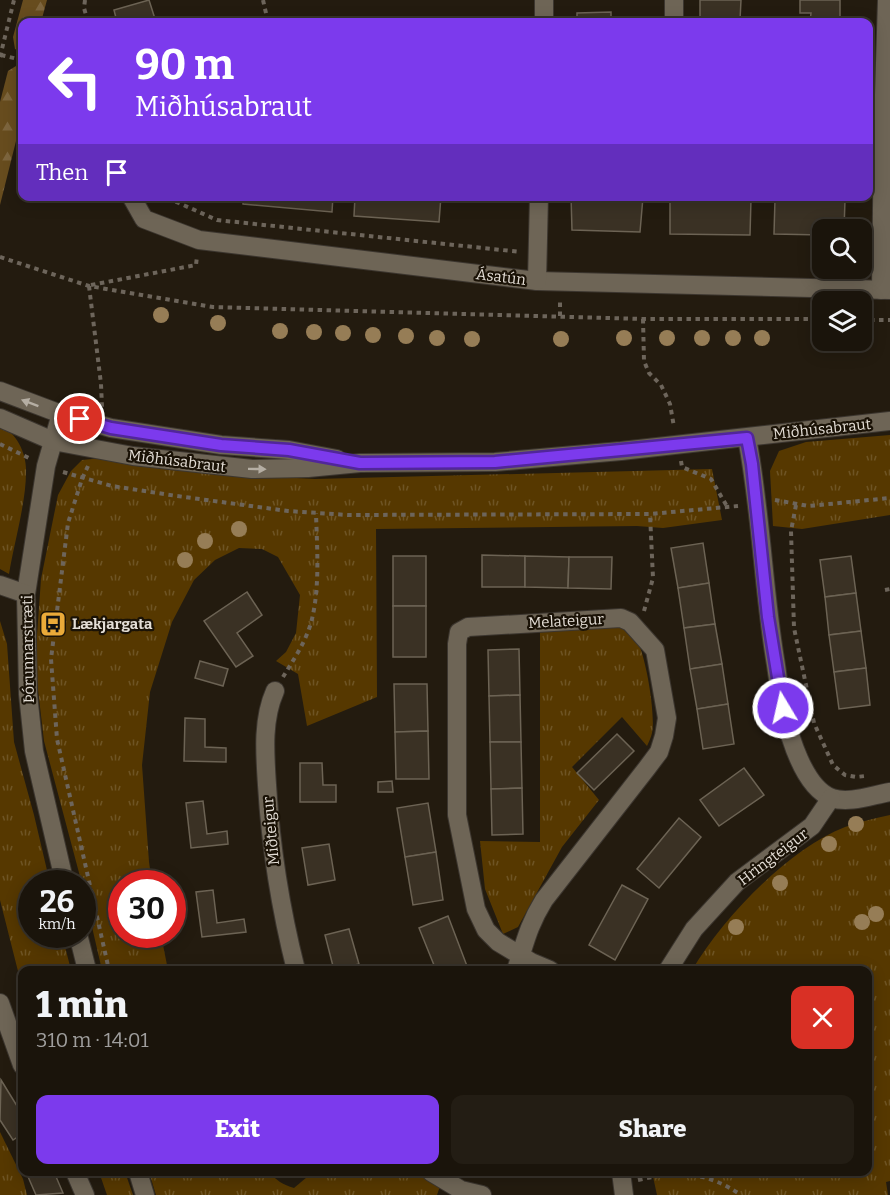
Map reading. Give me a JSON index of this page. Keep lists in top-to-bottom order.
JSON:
{
  "streets": {
    "street": [
      "Ásatún",
      "Miðhúsabraut",
      "Melateigur",
      "Þórunnarstræti",
      "Miðteigur",
      "Hringteigur"
    ]
  },
  "crossings": [
    ["Miðhúsabraut", "Þórunnarstræti"]
  ],
  "places": {
    "bus stop": ["Lækjargata"]
  },
  "page": {
    "turn": ["90 m", "Miðhúsabraut"],
    "then": "Then",
    "speed": "26 km/h",
    "limit": "30",
    "heading": ["1 min", "310 m · 14:01"],
    "buttons": ["Exit", "Share"]
  }
}
